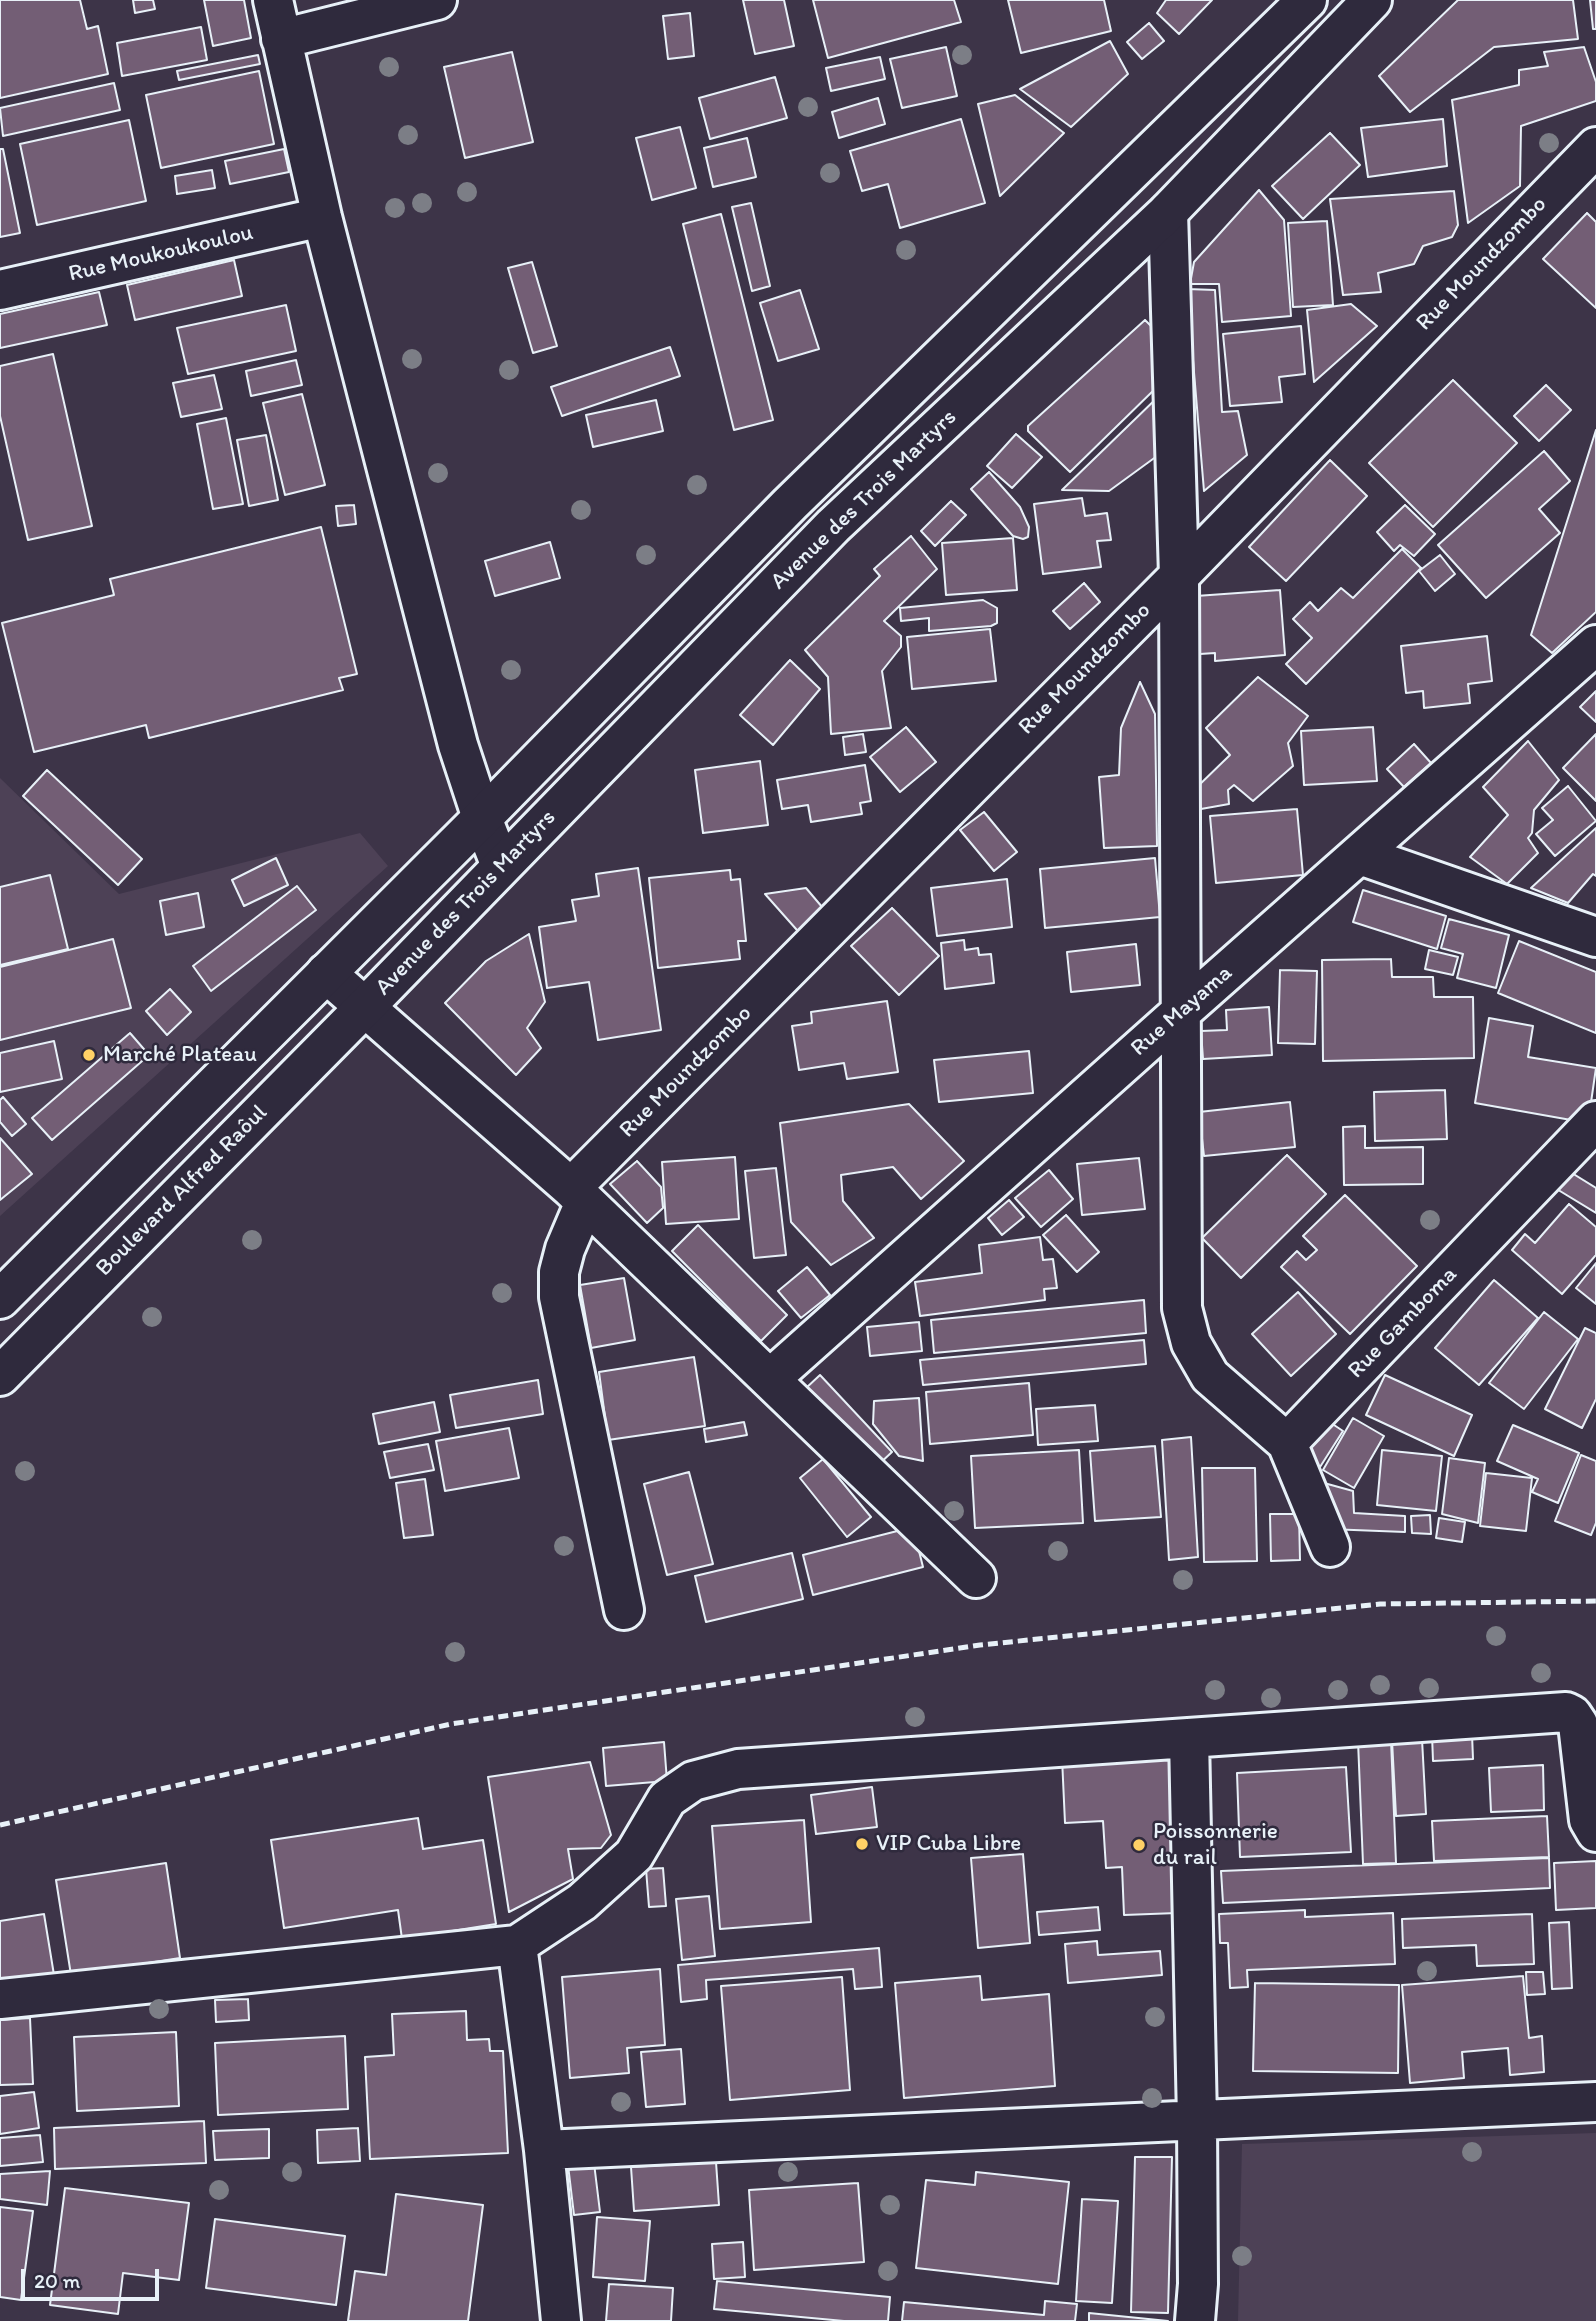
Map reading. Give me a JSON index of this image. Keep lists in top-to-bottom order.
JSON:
{
  "streets": {
    "street": [
      "Rue Moukoukoulou",
      "Rue Moundzombo",
      "Avenue des Trois Martyrs",
      "Rue Mayama",
      "Boulevard Alfred Raôul",
      "Rue Gamboma"
    ]
  },
  "crossings": [
    ["Avenue des Trois Martyrs", "Boulevard Alfred Raôul"]
  ],
  "places": ["Marché Plateau", "VIP Cuba Libre", "Poissonnerie du rail"],
  "scale_bar": "20 m"
}
